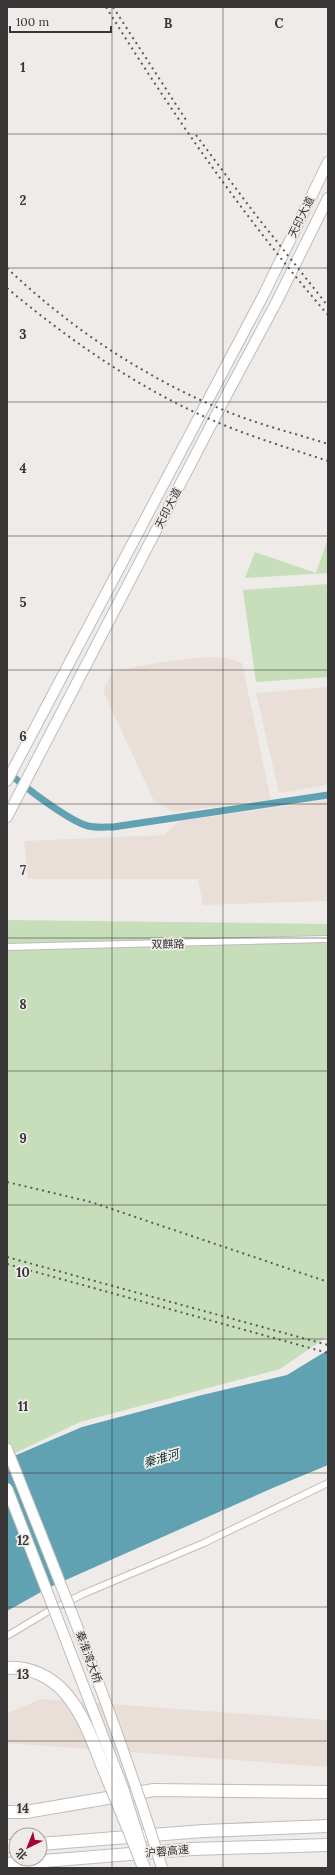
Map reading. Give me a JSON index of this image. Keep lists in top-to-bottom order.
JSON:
{
  "streets": {
    "highway": ["沪蓉高速"],
    "main road": ["天印大道", "秦淮湾大桥"],
    "street": ["双麒路"]
  },
  "water": ["秦淮河"],
  "scale_bar": "100 m",
  "north": "bottom left",
  "grid": {
    "columns": ["B", "C"],
    "rows": [
      "1",
      "2",
      "3",
      "4",
      "5",
      "6",
      "7",
      "8",
      "9",
      "10",
      "11",
      "12",
      "13",
      "14"
    ]
  }
}
